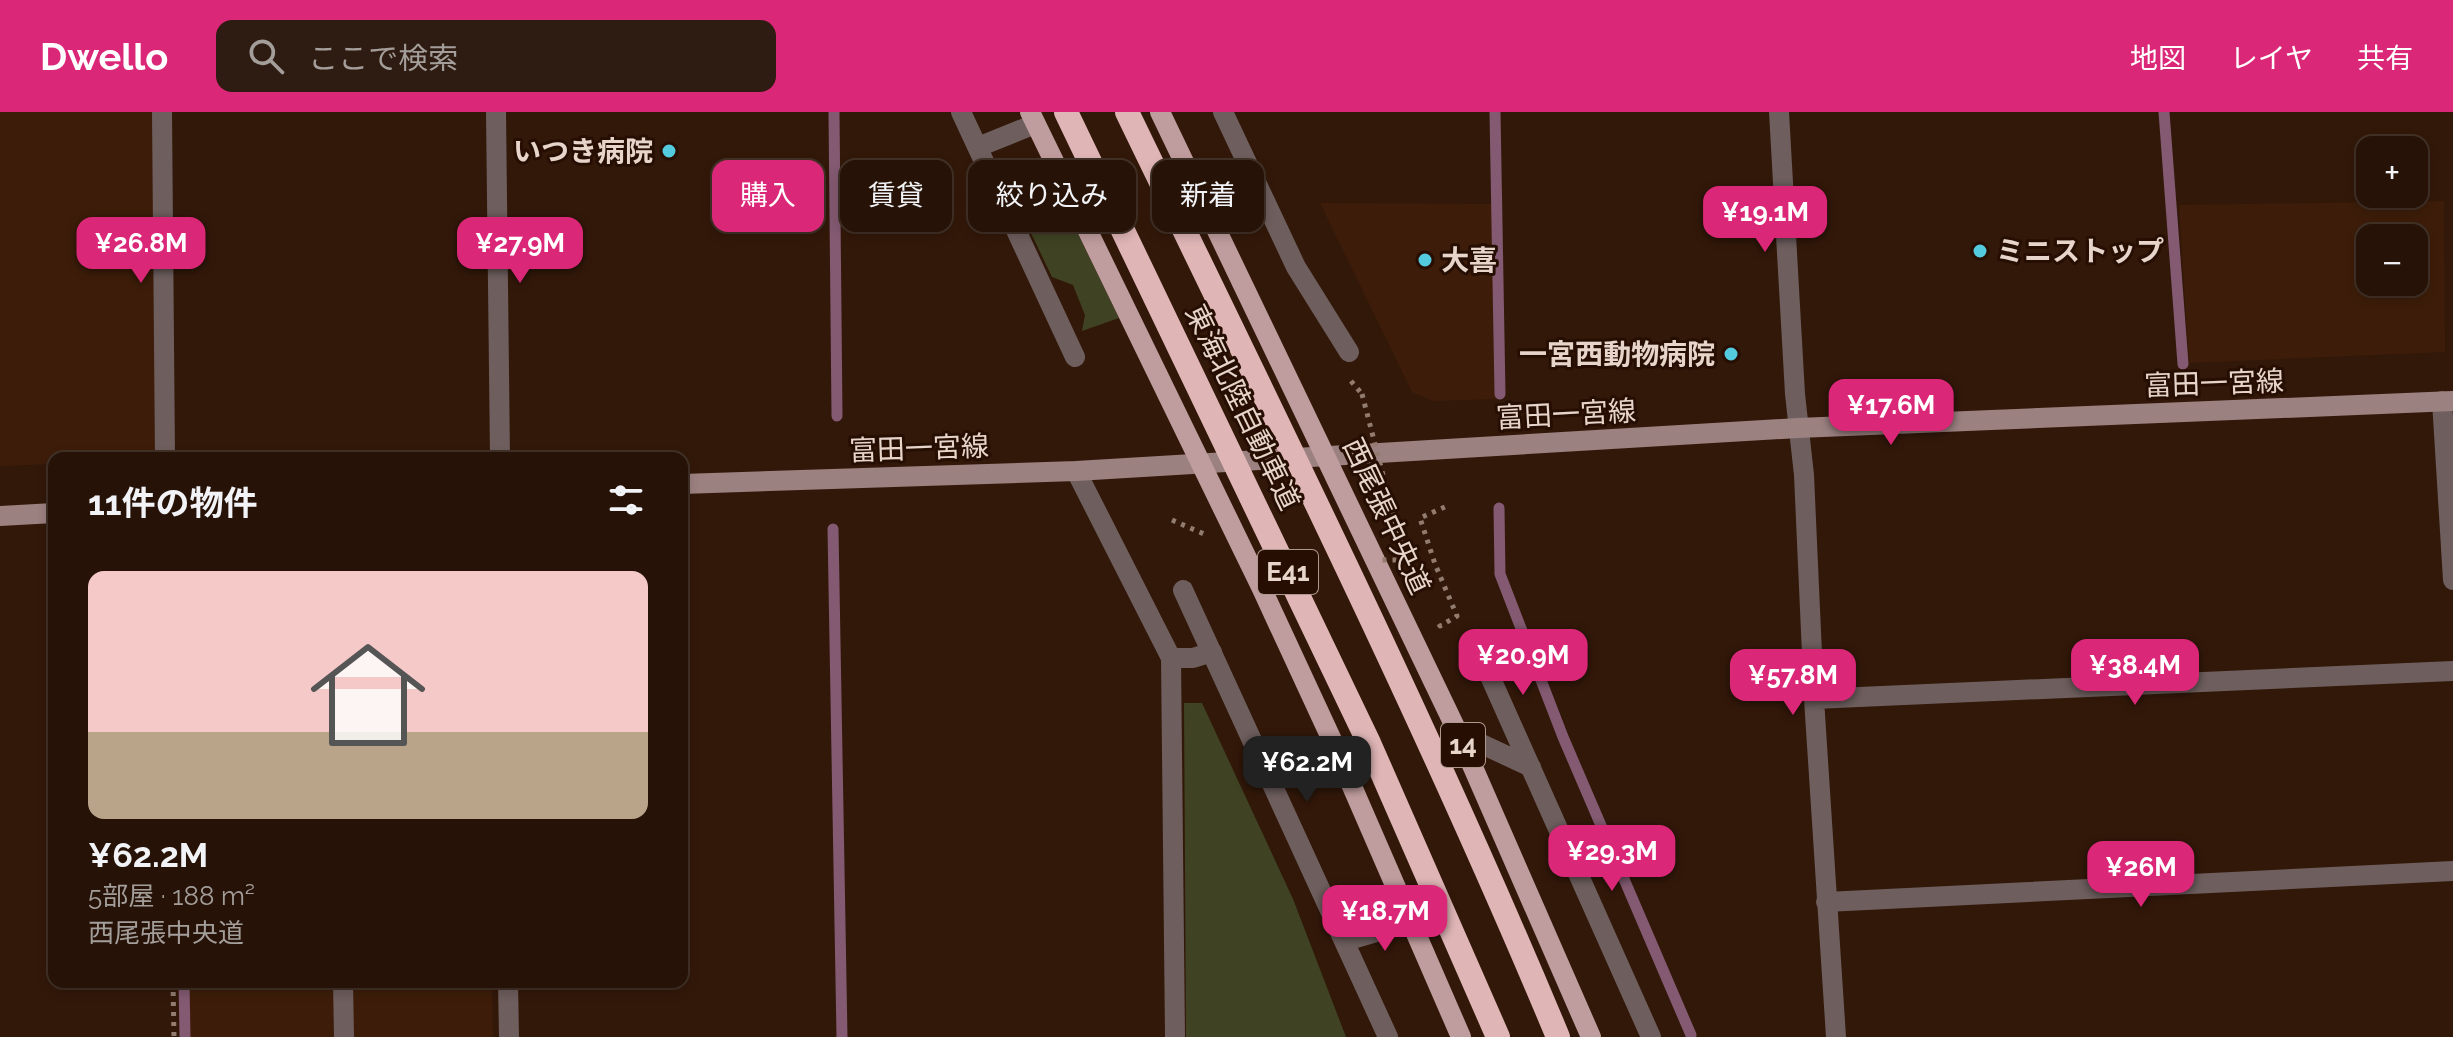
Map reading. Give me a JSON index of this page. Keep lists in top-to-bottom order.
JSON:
{
  "streets": {
    "highway": ["東海北陸自動車道", "E41"],
    "main road": ["富田一宮線", "西尾張中央道", "14"]
  },
  "crossings": [
    ["富田一宮線", "西尾張中央道"]
  ],
  "places": [
    "いつき病院",
    "ミニストップ",
    "大喜",
    "一宮西動物病院"
  ],
  "page": {
    "header": "Dwello",
    "search": "ここで検索",
    "nav": ["地図", "レイヤ", "共有"],
    "map_buttons": ["+", "−"],
    "chip": [
      "購入",
      "賃貸",
      "絞り込み",
      "新着"
    ],
    "price": [
      "¥19.1M",
      "¥26.8M",
      "¥27.9M",
      "¥17.6M",
      "¥20.9M",
      "¥38.4M",
      "¥57.8M",
      "¥62.2M",
      "¥29.3M",
      "¥26M",
      "¥18.7M"
    ],
    "heading": "11件の物件",
    "list": [
      {
        "name": "¥62.2M",
        "note": "5部屋 · 188 m² · 西尾張中央道"
      }
    ]
  }
}
